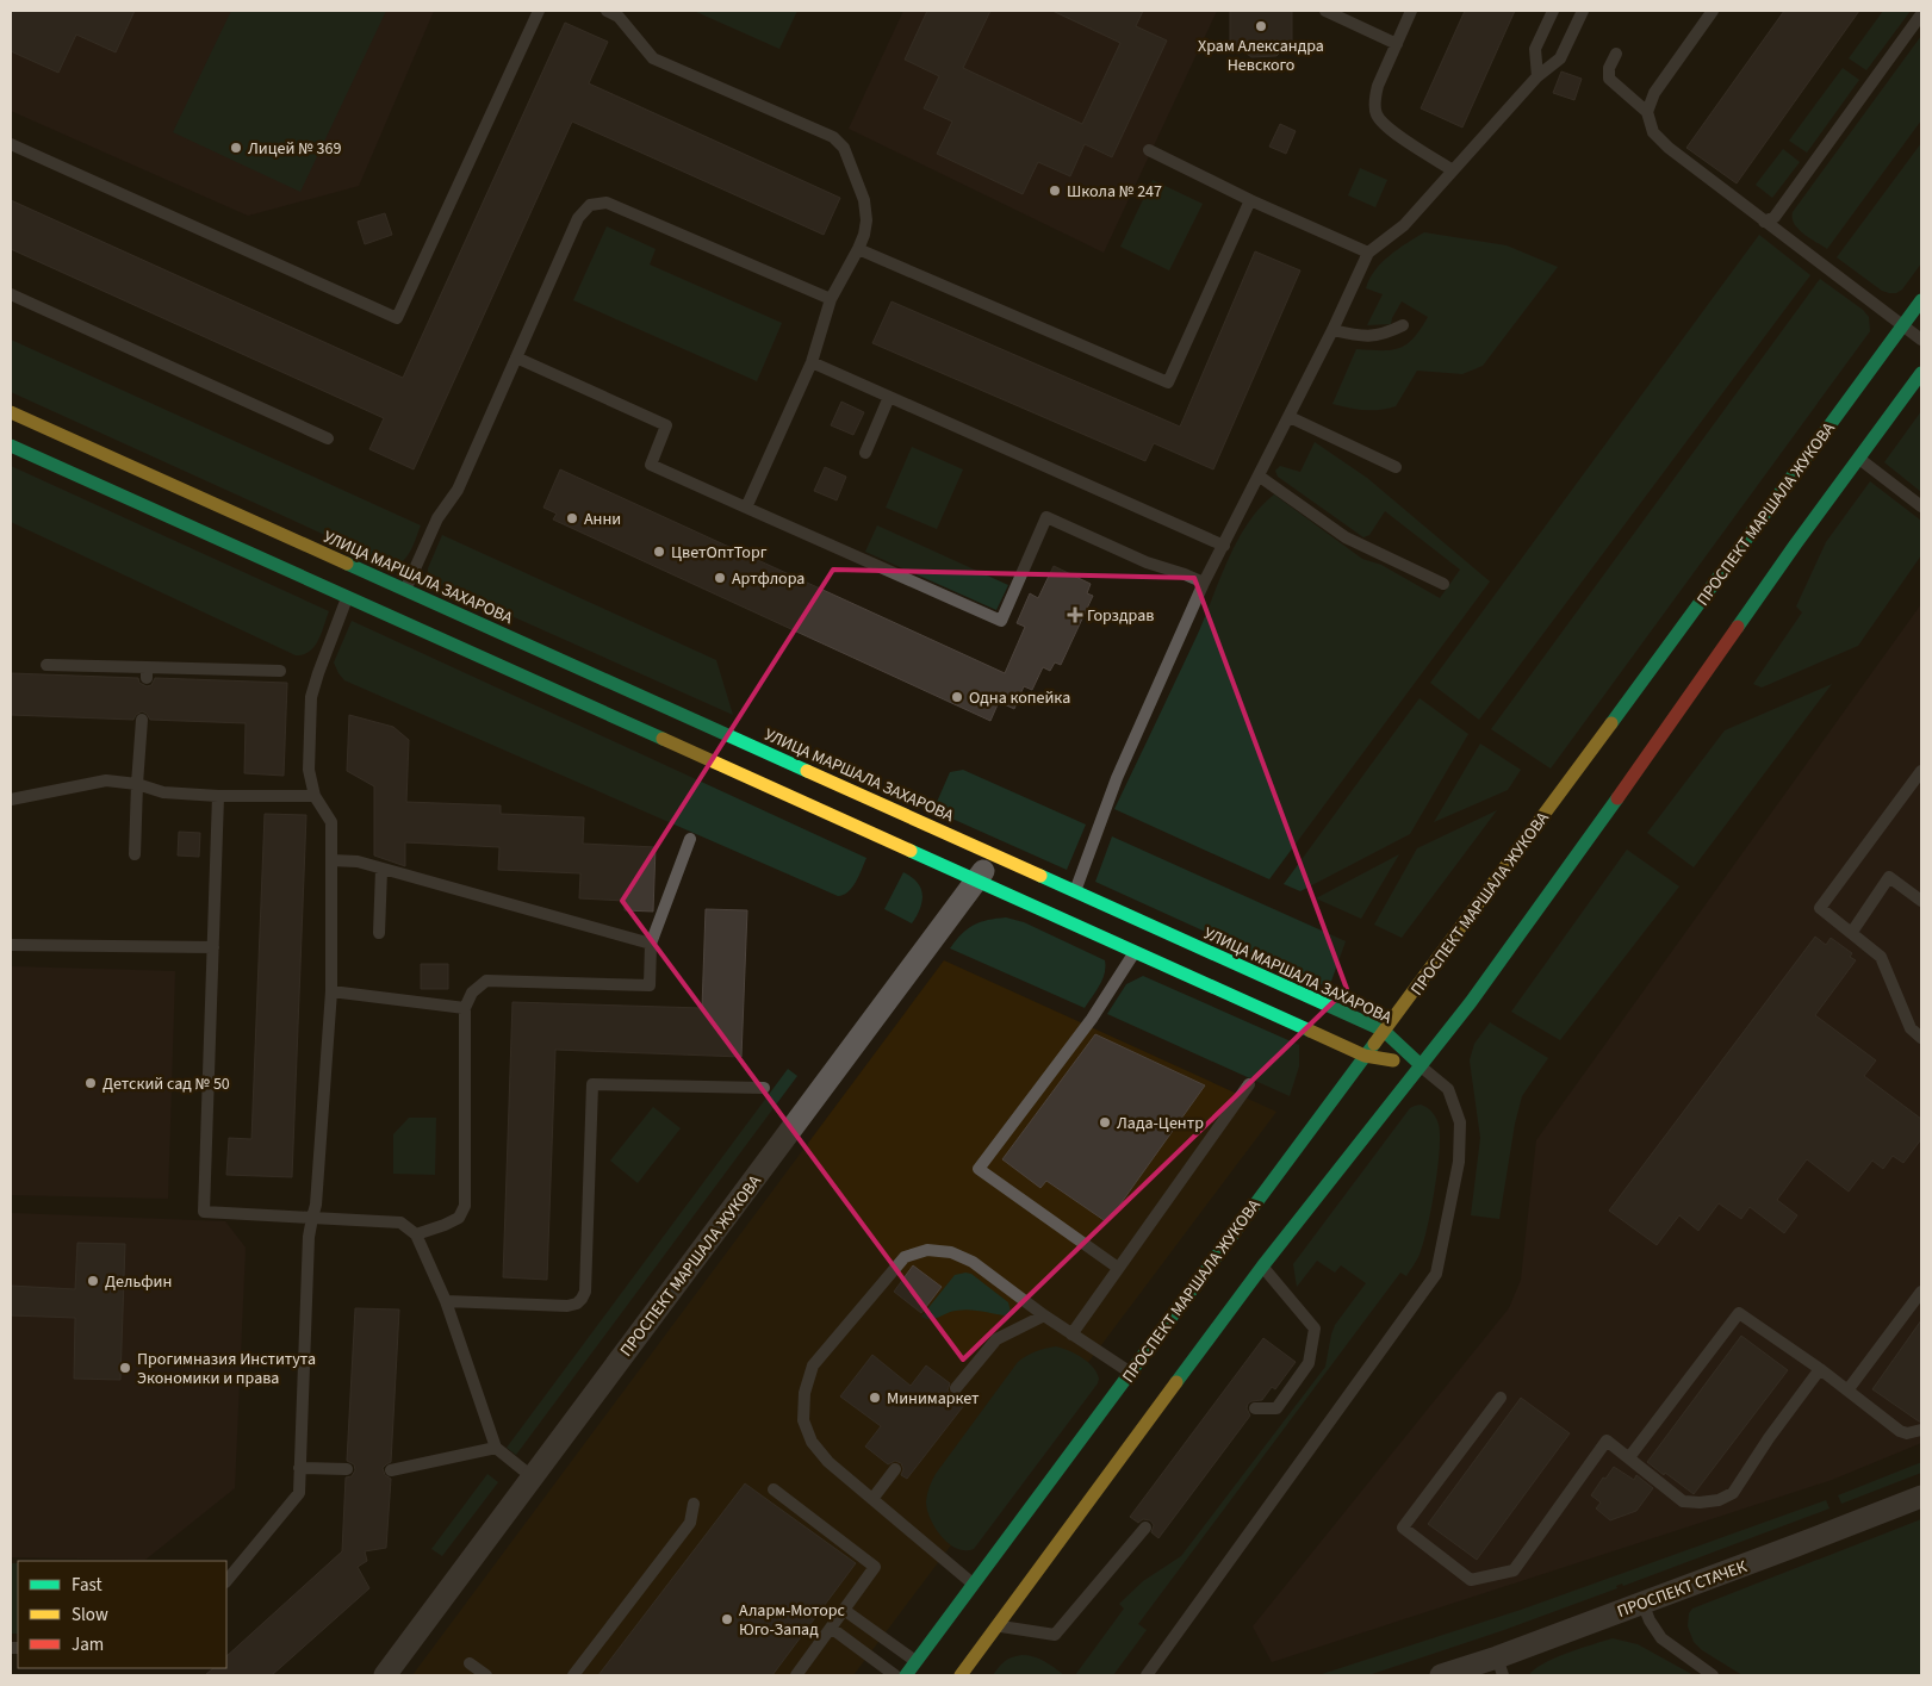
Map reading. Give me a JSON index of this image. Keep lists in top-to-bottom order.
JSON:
{
  "streets": {
    "main road": ["ПРОСПЕКТ МАРШАЛА ЖУКОВА", "УЛИЦА МАРШАЛА ЗАХАРОВА"],
    "street": ["ПРОСПЕКТ СТАЧЕК"]
  },
  "crossings": [
    ["ПРОСПЕКТ МАРШАЛА ЖУКОВА", "УЛИЦА МАРШАЛА ЗАХАРОВА"]
  ],
  "places": {
    "other": [
      "Храм Александра Невского",
      "Лицей № 369",
      "Школа № 247",
      "Анни",
      "ЦветОптТорг",
      "Артфлора",
      "Одна копейка",
      "Детский сад № 50",
      "Лада-Центр",
      "Дельфин",
      "Прогимназия Института Экономики и права",
      "Минимаркет",
      "Аларм-Моторс Юго-Запад"
    ],
    "health": ["Горздрав"]
  },
  "legend": ["Fast", "Slow", "Jam"]
}
